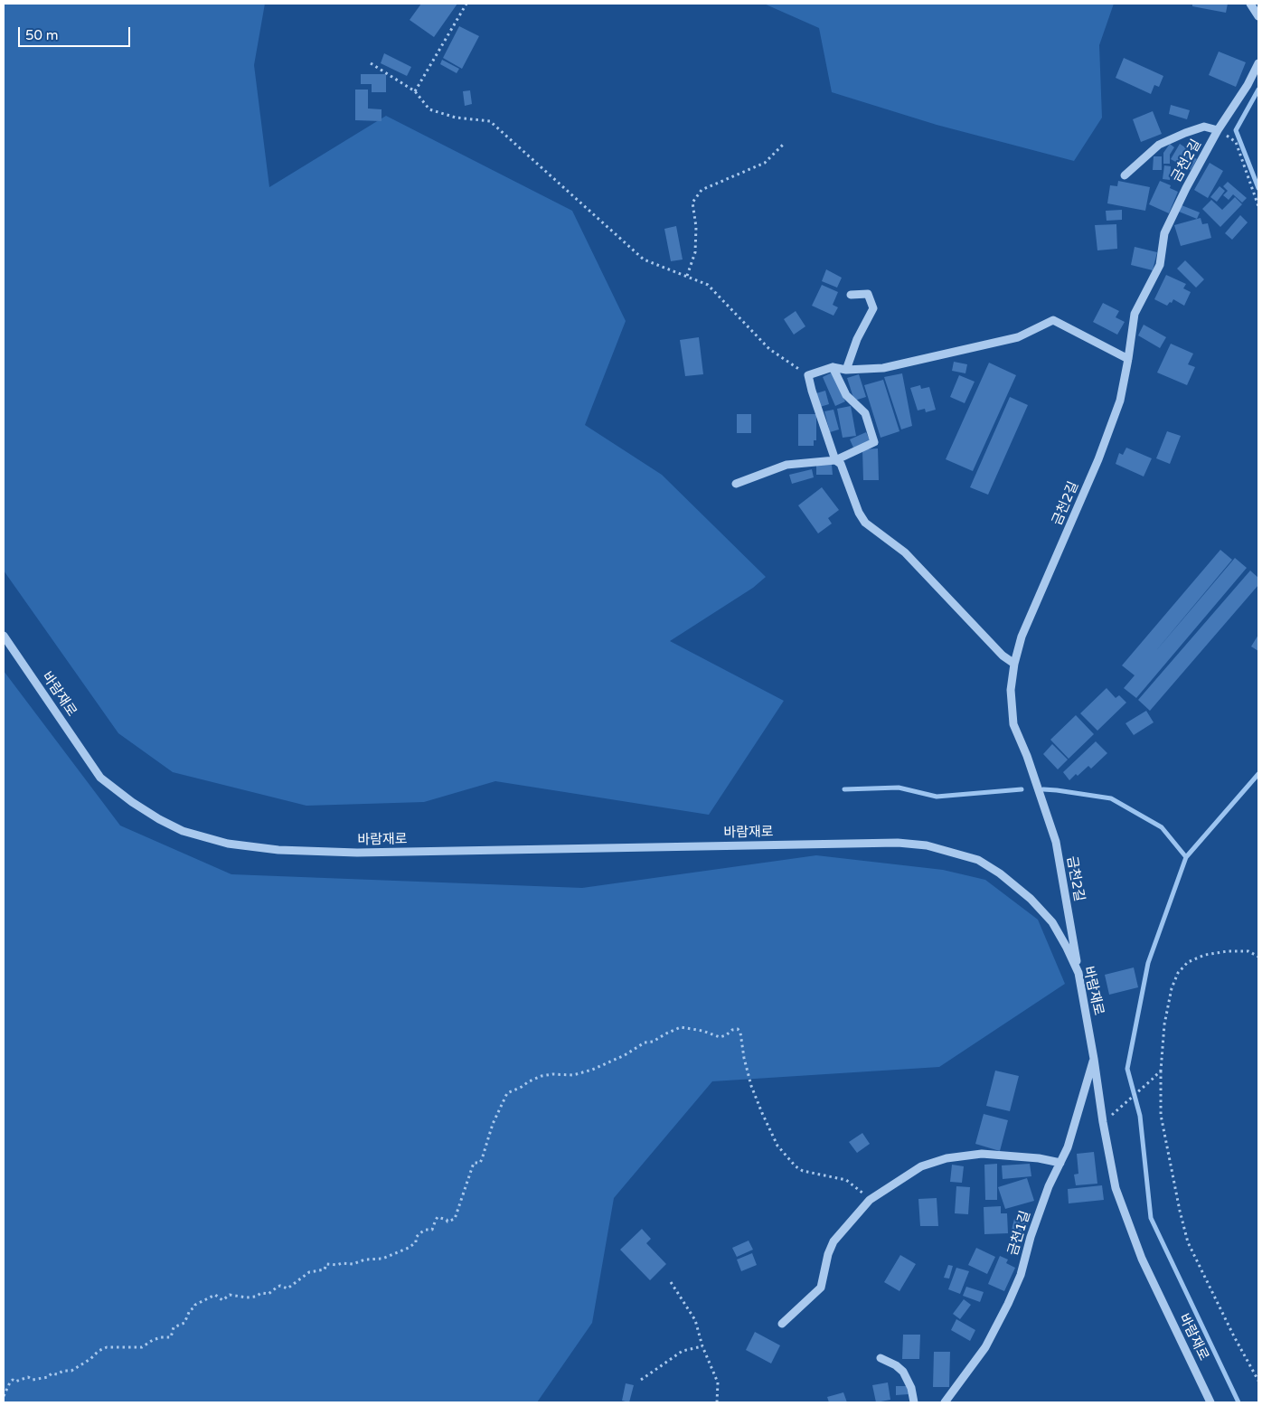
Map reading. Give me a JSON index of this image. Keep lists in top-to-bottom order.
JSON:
{
  "streets": {
    "street": ["금천2길", "바람재로", "금천1길"]
  },
  "crossings": [
    ["금천2길", "바람재로"],
    ["바람재로", "금천1길"]
  ],
  "scale_bar": "50 m"
}
